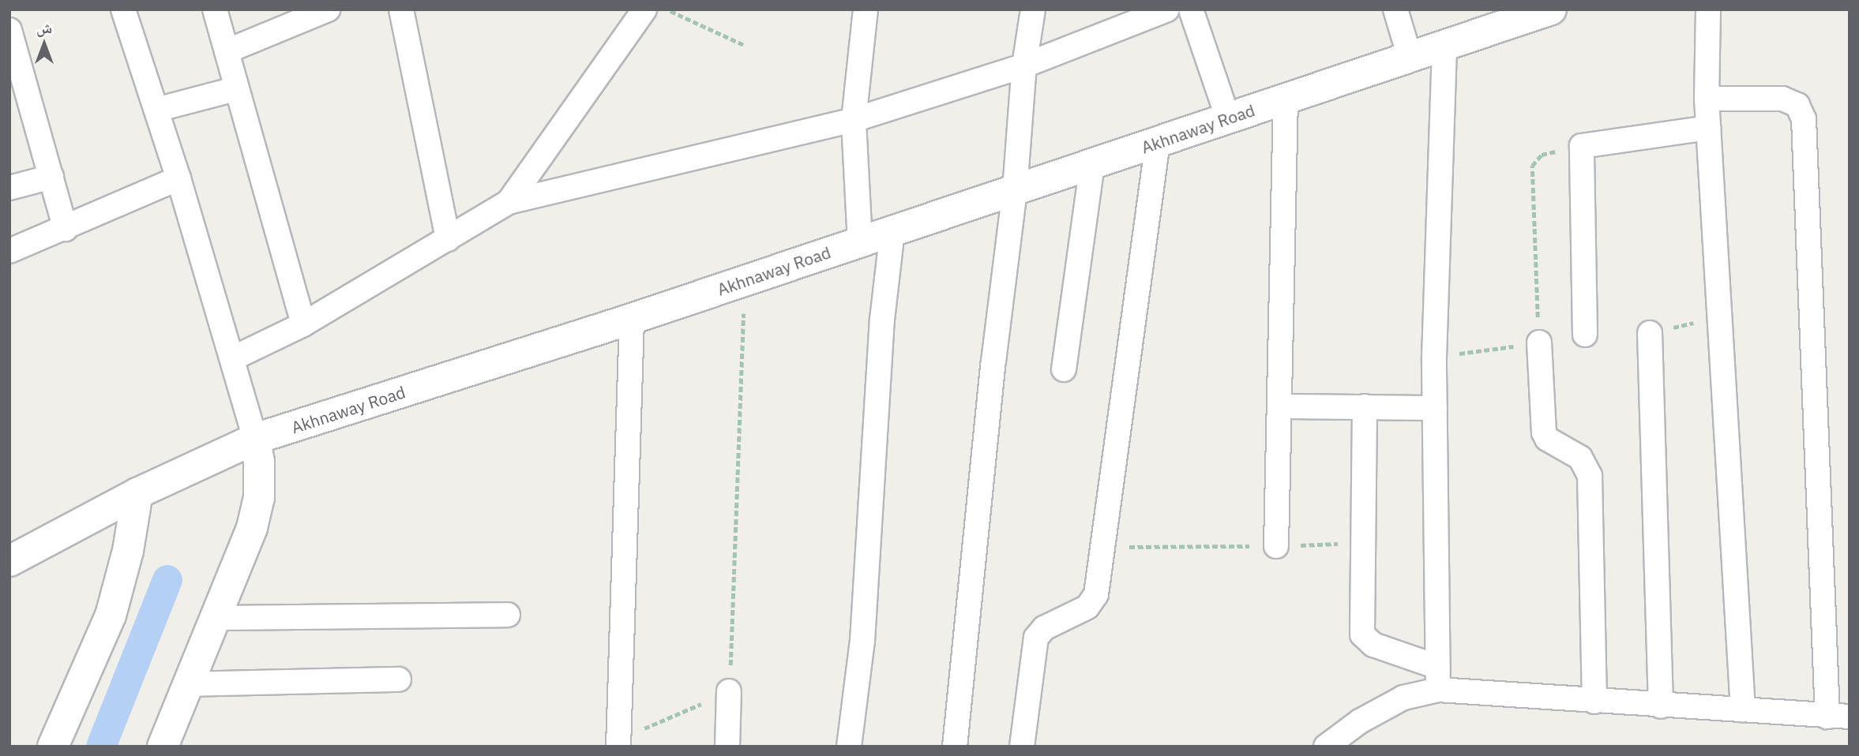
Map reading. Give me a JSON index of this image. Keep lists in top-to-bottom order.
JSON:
{
  "streets": {
    "street": ["Akhnaway Road"]
  },
  "north": "top"
}
